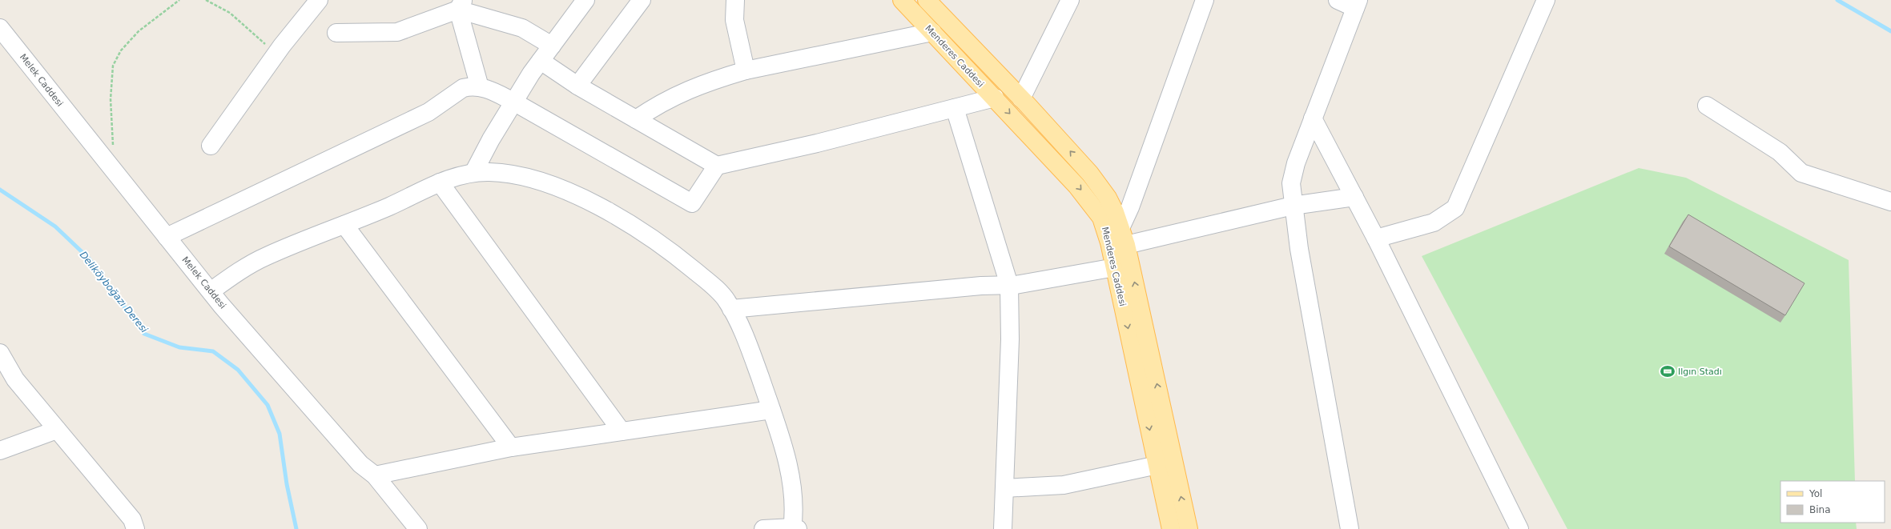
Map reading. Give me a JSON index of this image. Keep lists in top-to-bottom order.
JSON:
{
  "streets": {
    "main road": ["Menderes Caddesi"],
    "street": ["Melek Caddesi"]
  },
  "water": ["Deliköyboğazı Deresi"],
  "places": {
    "sports": ["Ilgın Stadı"]
  },
  "legend": ["Yol", "Bina"]
}
